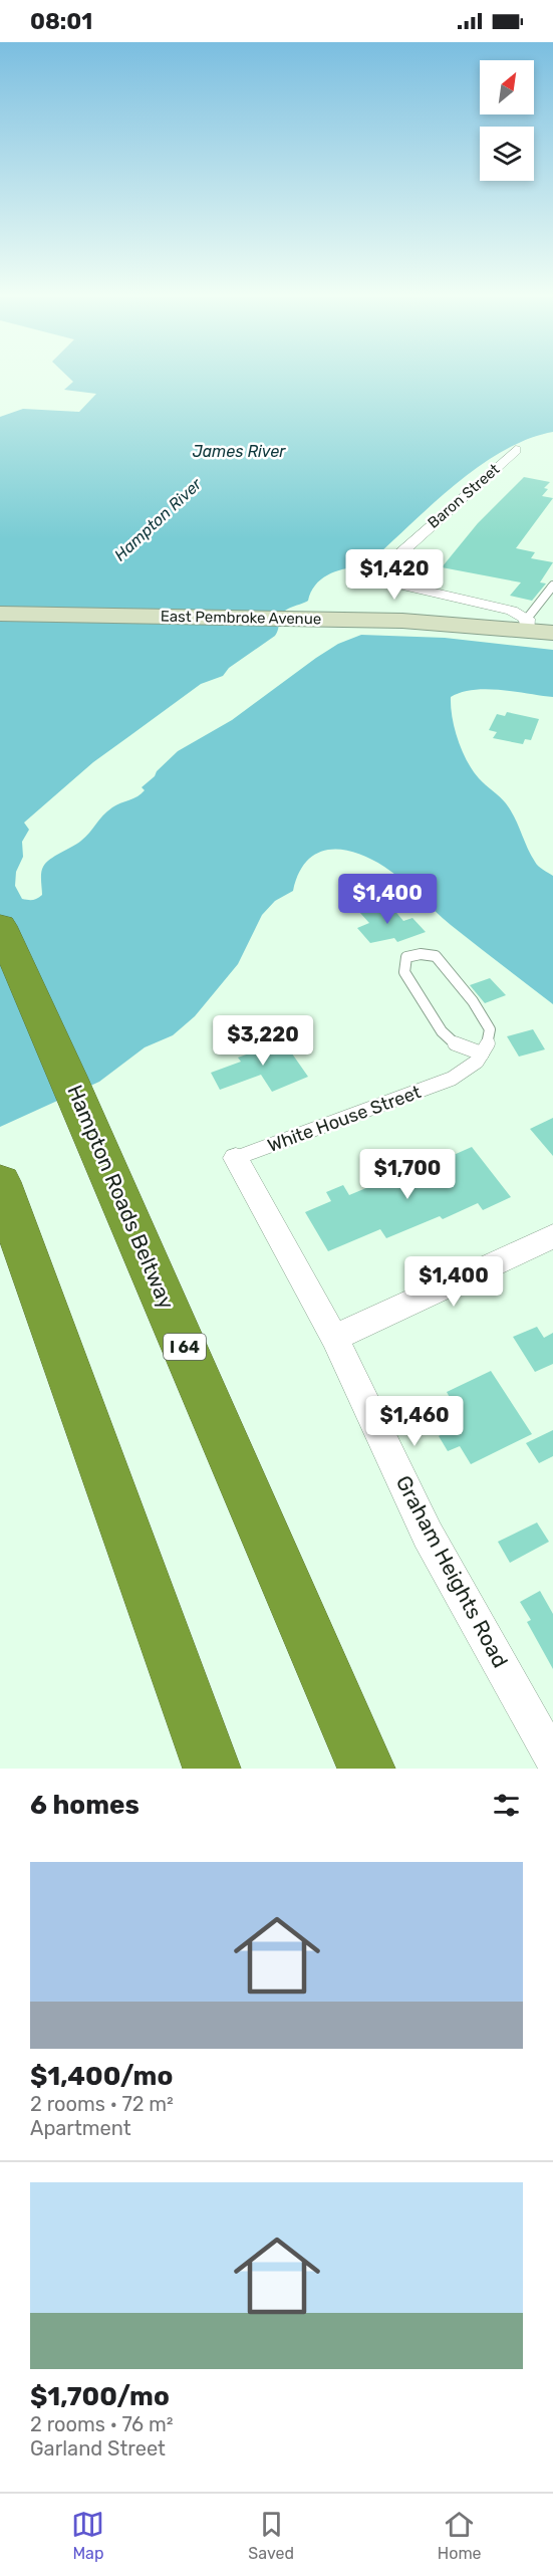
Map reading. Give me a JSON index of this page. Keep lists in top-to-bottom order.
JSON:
{
  "streets": {
    "highway": ["Hampton Roads Beltway", "I 64"],
    "main road": ["East Pembroke Avenue"],
    "street": ["Baron Street", "Graham Heights Road"],
    "lane": ["White House Street"]
  },
  "crossings": [
    ["Baron Street", "East Pembroke Avenue"],
    ["White House Street", "Graham Heights Road"]
  ],
  "water": ["James River", "Hampton River"],
  "north": "top right",
  "page": {
    "status": "08:01",
    "price": [
      "$1,420",
      "$1,400",
      "$3,220",
      "$1,700",
      "$1,400",
      "$1,460"
    ],
    "heading": "6 homes",
    "list": [
      {
        "name": "$1,400/mo",
        "note": "2 rooms · 72 m² · Apartment"
      },
      {
        "name": "$1,700/mo",
        "note": "2 rooms · 76 m² · Garland Street"
      }
    ],
    "tabs": ["Map", "Saved", "Home"]
  }
}
